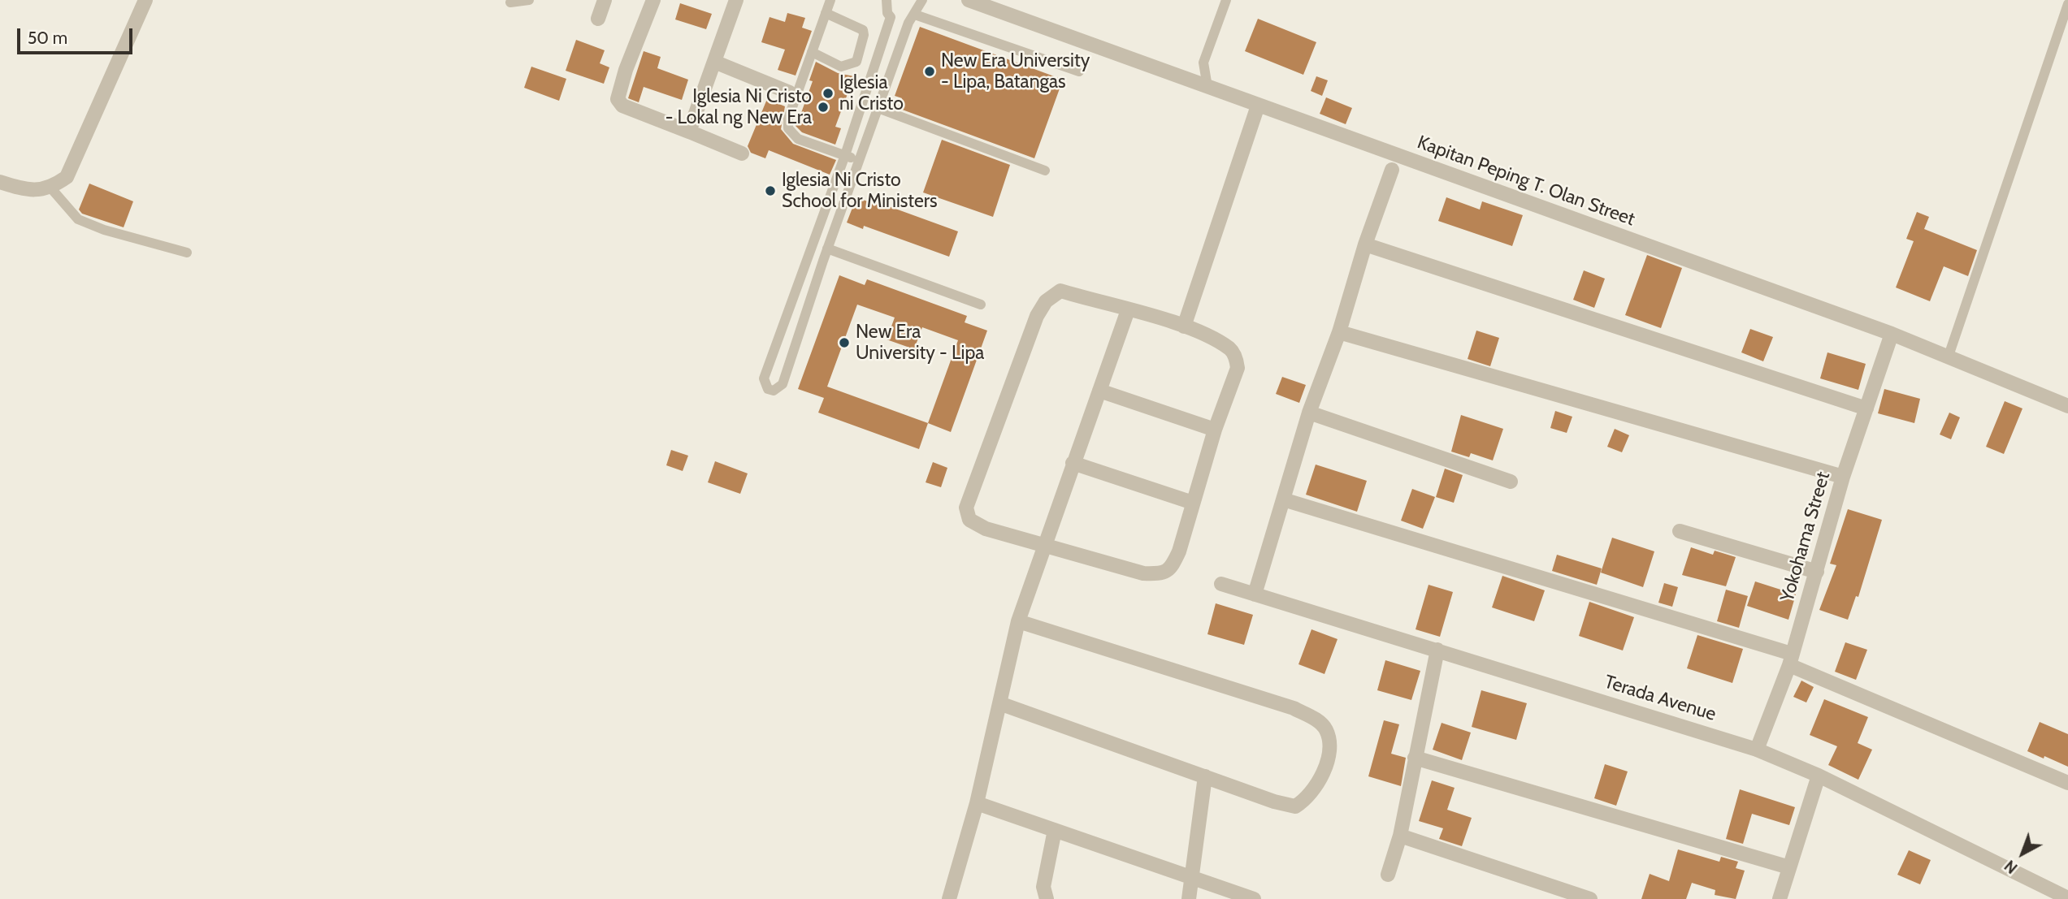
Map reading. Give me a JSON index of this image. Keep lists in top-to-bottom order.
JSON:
{
  "streets": {
    "street": ["Kapitan Peping T. Olan Street", "Yokohama Street", "Terada Avenue"]
  },
  "crossings": [
    ["Kapitan Peping T. Olan Street", "Yokohama Street"],
    ["Yokohama Street", "Terada Avenue"]
  ],
  "places": [
    "New Era University - Lipa, Batangas",
    "Iglesia ni Cristo",
    "Iglesia Ni Cristo - Lokal ng New Era",
    "Iglesia Ni Cristo School for Ministers",
    "New Era University - Lipa"
  ],
  "scale_bar": "50 m",
  "north": "bottom left"
}
